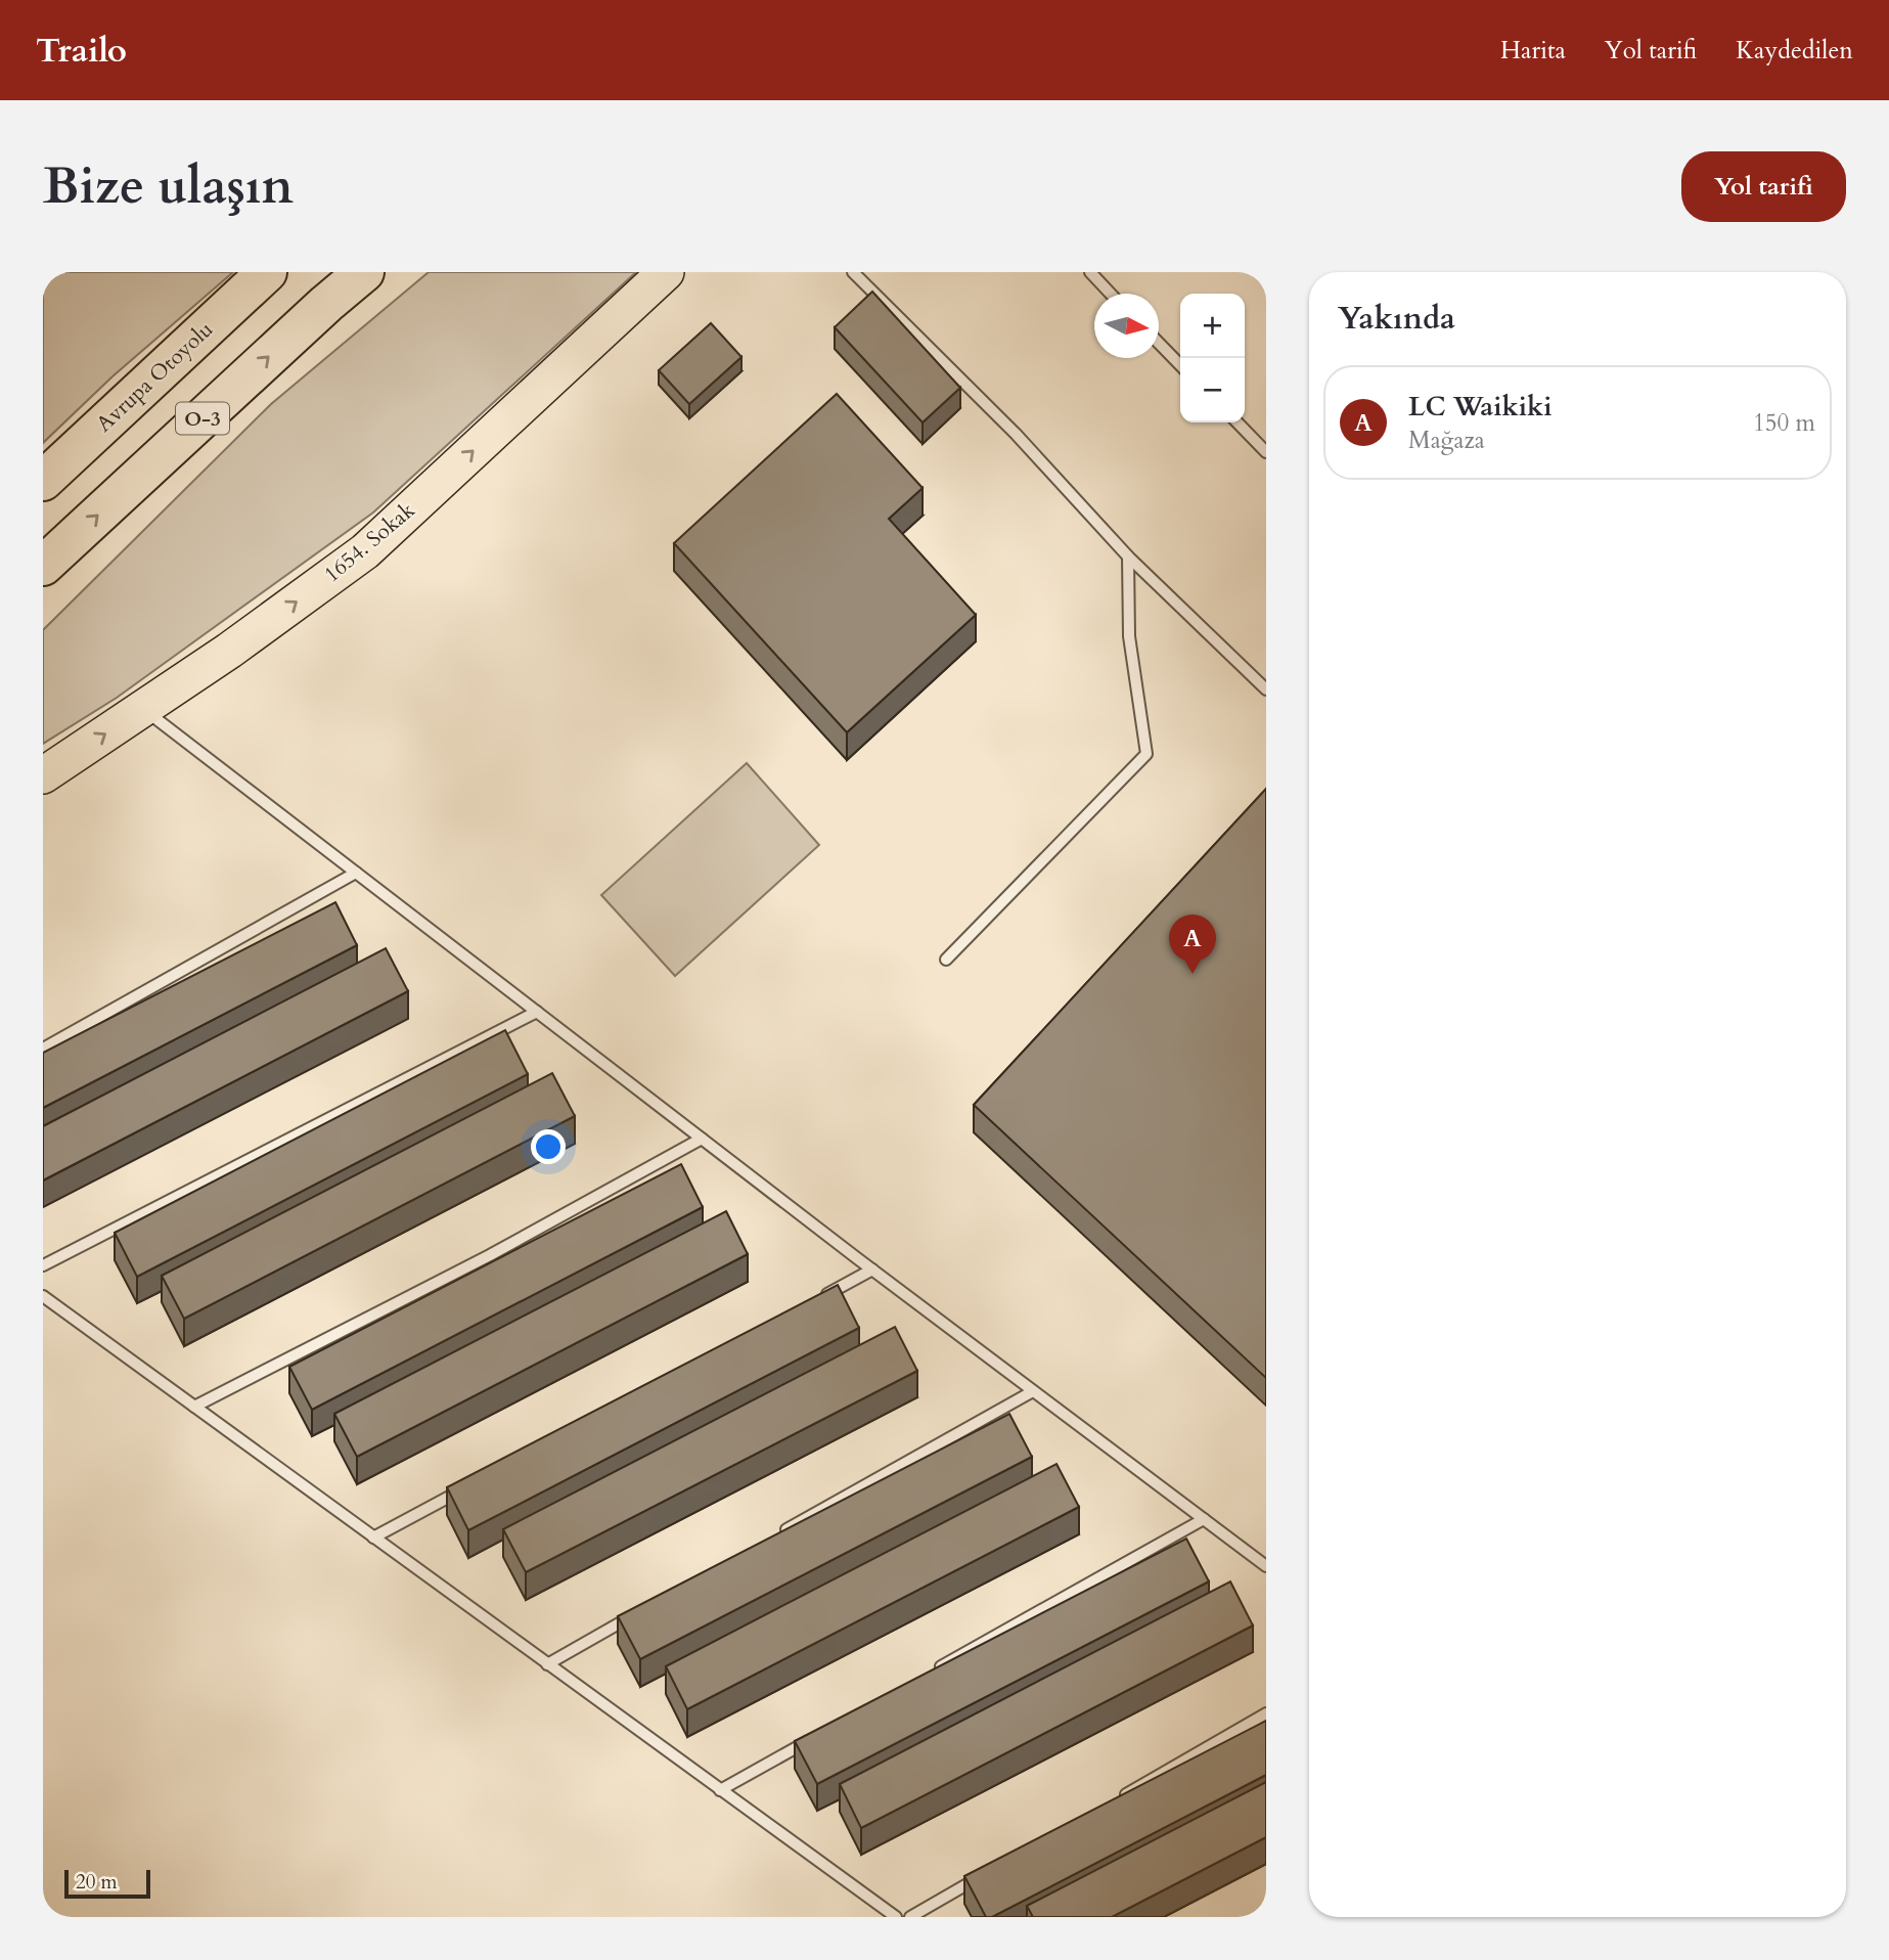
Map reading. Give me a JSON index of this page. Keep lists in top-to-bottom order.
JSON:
{
  "streets": {
    "highway": ["Avrupa Otoyolu", "O-3"],
    "main road": ["1654. Sokak"]
  },
  "one_way": ["1654. Sokak"],
  "scale_bar": "20 m",
  "north": "right",
  "page": {
    "header": "Trailo",
    "nav": ["Harita", "Yol tarifi", "Kaydedilen"],
    "buttons": "Yol tarifi",
    "title": "Bize ulaşın",
    "heading": "Yakında",
    "map_buttons": ["+", "−"],
    "list": [
      {
        "mark": "A",
        "name": "LC Waikiki",
        "note": "Mağaza",
        "value": "150 m"
      }
    ],
    "pins": "A",
    "scale": "20 m"
  }
}
